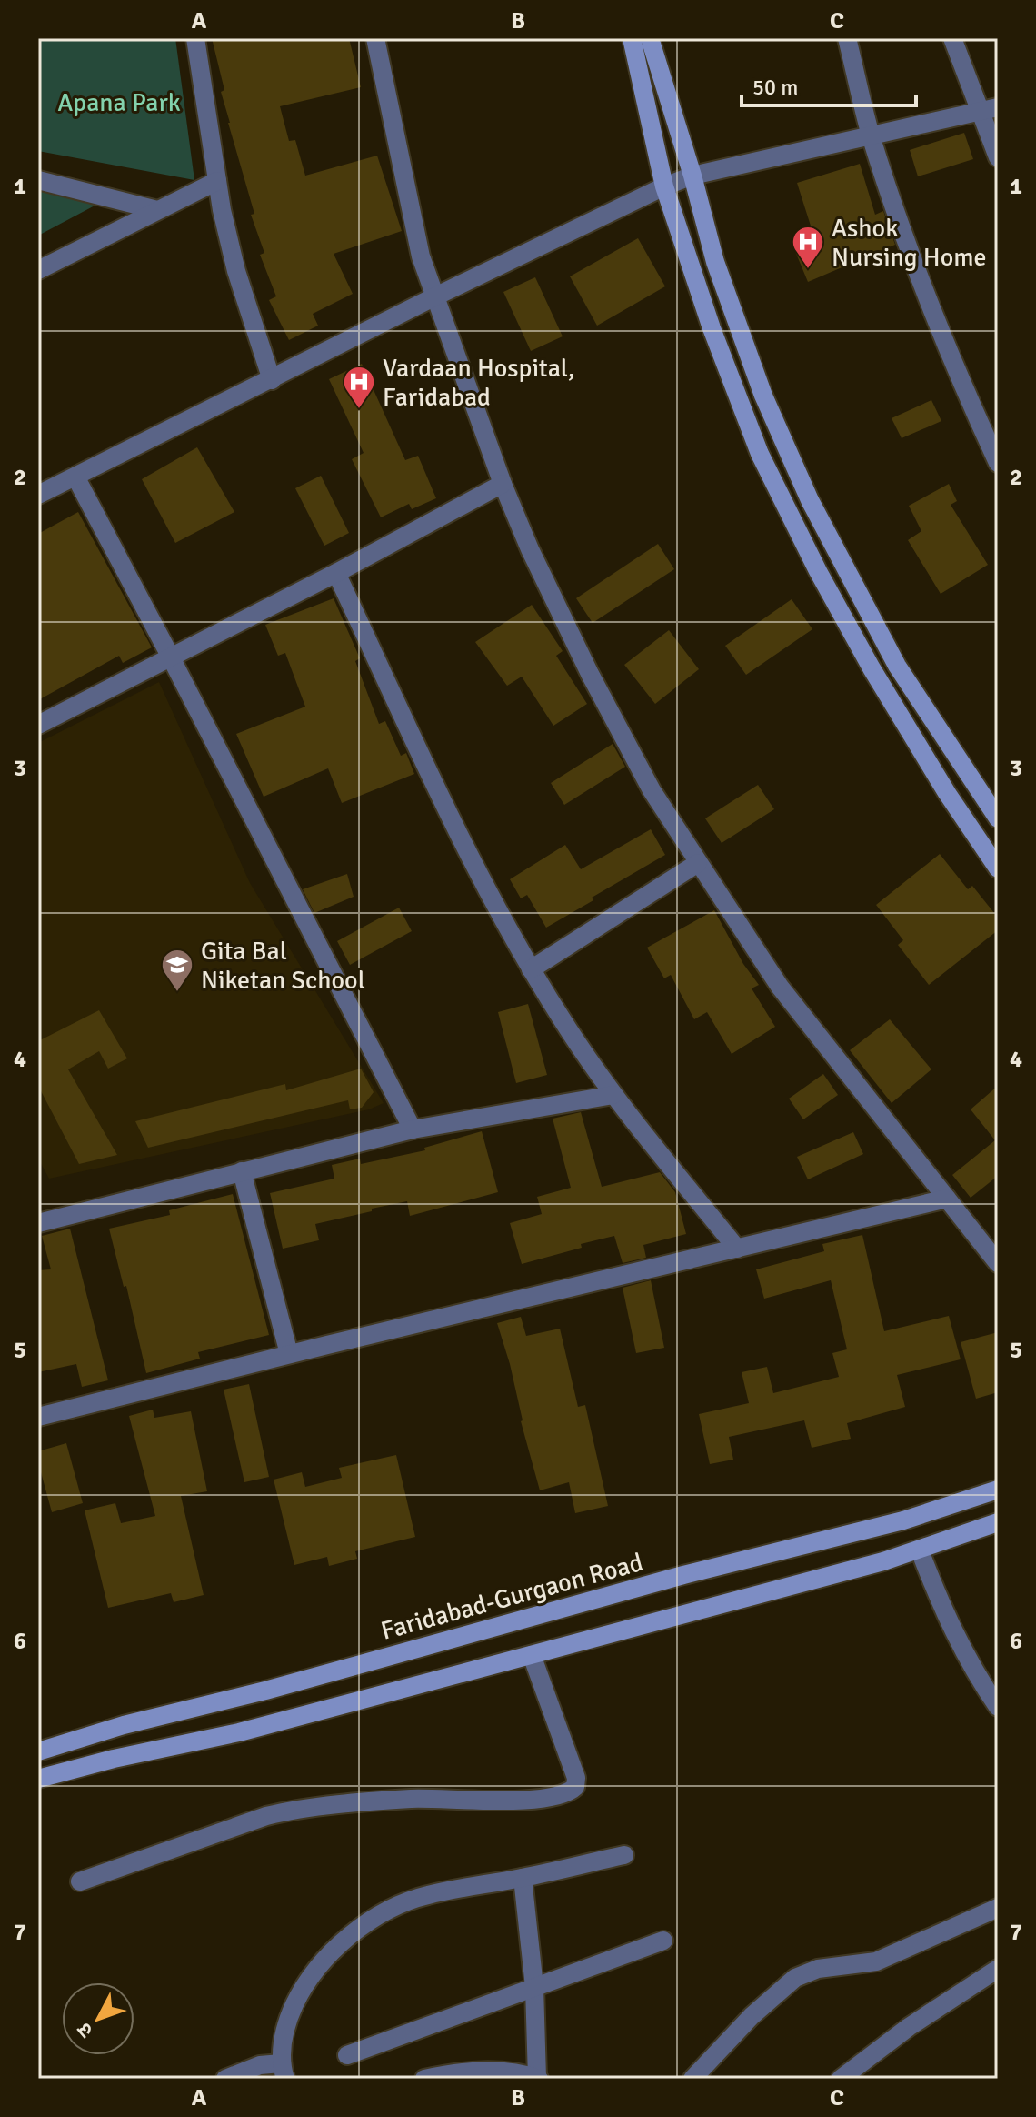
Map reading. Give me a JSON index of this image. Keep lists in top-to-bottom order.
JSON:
{
  "streets": {
    "main road": ["Faridabad-Gurgaon Road"]
  },
  "parks": ["Apana Park"],
  "places": {
    "hospital": ["Ashok Nursing Home", "Vardaan Hospital, Faridabad"],
    "school or university": ["Gita Bal Niketan School"]
  },
  "scale_bar": "50 m",
  "north": "bottom left",
  "grid": {
    "columns": ["A", "B", "C"],
    "rows": [
      "1",
      "2",
      "3",
      "4",
      "5",
      "6",
      "7"
    ]
  }
}
